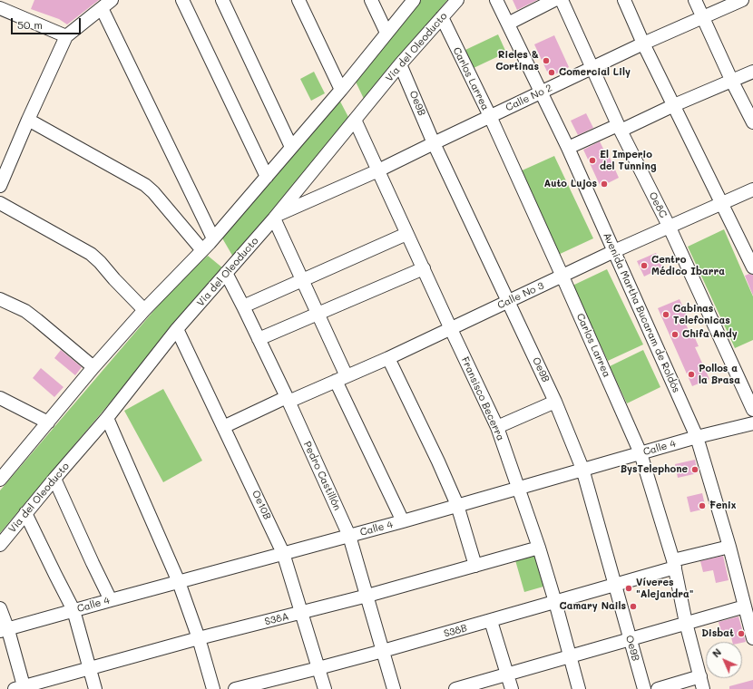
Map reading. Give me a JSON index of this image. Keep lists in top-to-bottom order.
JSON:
{
  "streets": {
    "street": [
      "Via del Oleoducto",
      "Carlos Larrea",
      "Calle No 2",
      "Oe9B",
      "Oe8C",
      "Calle No 3",
      "Avenida Martha Bucaram de Roldós",
      "Fransisco Becerra",
      "Calle 4",
      "Pedro Castillón",
      "Oe10B",
      "S38A",
      "S38B"
    ]
  },
  "crossings": [
    ["Via del Oleoducto", "Carlos Larrea"],
    ["Via del Oleoducto", "Calle No 2"],
    ["Via del Oleoducto", "Oe9B"],
    ["Via del Oleoducto", "Fransisco Becerra"],
    ["Via del Oleoducto", "Pedro Castillón"],
    ["Via del Oleoducto", "Oe10B"],
    ["Carlos Larrea", "Calle No 2"],
    ["Carlos Larrea", "Calle No 3"],
    ["Carlos Larrea", "Calle 4"],
    ["Carlos Larrea", "S38B"],
    ["Calle No 2", "Oe9B"],
    ["Calle No 2", "Oe8C"],
    ["Calle No 2", "Avenida Martha Bucaram de Roldós"],
    ["Calle No 2", "Fransisco Becerra"],
    ["Oe9B", "Calle No 3"],
    ["Oe9B", "Calle 4"],
    ["Oe9B", "S38B"],
    ["Oe8C", "Calle No 3"],
    ["Calle No 3", "Avenida Martha Bucaram de Roldós"],
    ["Calle No 3", "Fransisco Becerra"],
    ["Calle No 3", "Pedro Castillón"],
    ["Calle No 3", "Oe10B"],
    ["Avenida Martha Bucaram de Roldós", "Calle 4"],
    ["Avenida Martha Bucaram de Roldós", "S38B"],
    ["Fransisco Becerra", "Calle 4"],
    ["Fransisco Becerra", "S38A"],
    ["Fransisco Becerra", "S38B"],
    ["Calle 4", "Pedro Castillón"],
    ["Calle 4", "Oe10B"],
    ["Pedro Castillón", "S38A"],
    ["Pedro Castillón", "S38B"],
    ["Oe10B", "S38A"],
    ["Oe10B", "S38B"]
  ],
  "places": [
    "Rieles & Cortinas",
    "Comercial Lily",
    "El Imperio del Tunning",
    "Auto Lujos",
    "Centro Médico Ibarra",
    "Cabinas Telefonicas",
    "Chifa Andy",
    "Pollos a la Brasa",
    "BysTelephone",
    "Fenix",
    "Víveres \"Alejandra\"",
    "Camary Nails",
    "Disbat"
  ],
  "scale_bar": "50 m",
  "north": "top left"
}
